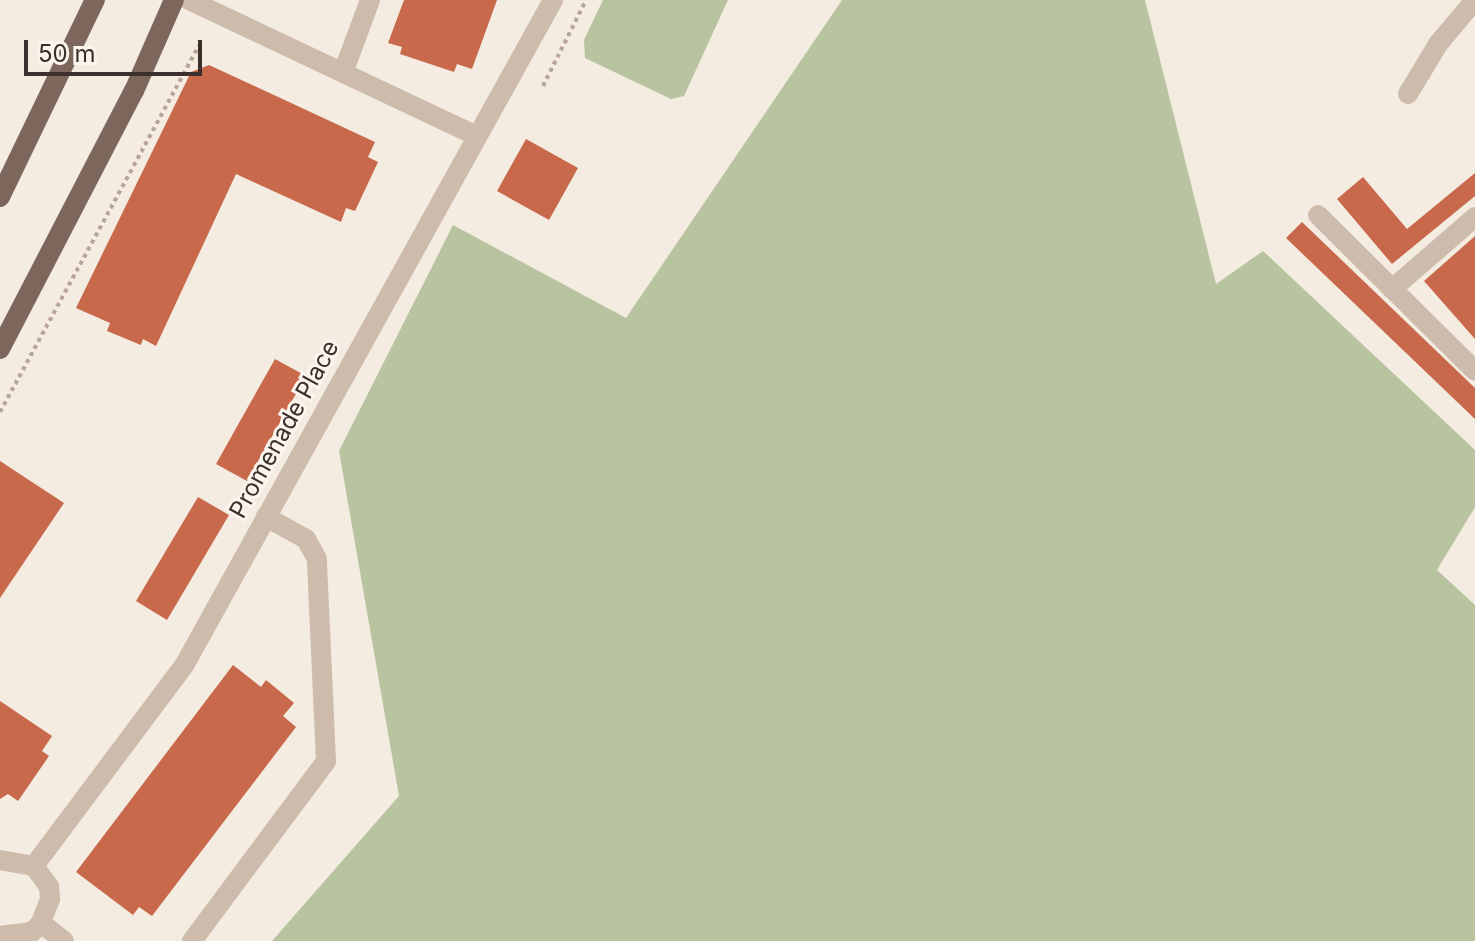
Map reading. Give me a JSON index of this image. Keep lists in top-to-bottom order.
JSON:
{
  "streets": {
    "street": ["Promenade Place"]
  },
  "scale_bar": "50 m"
}
